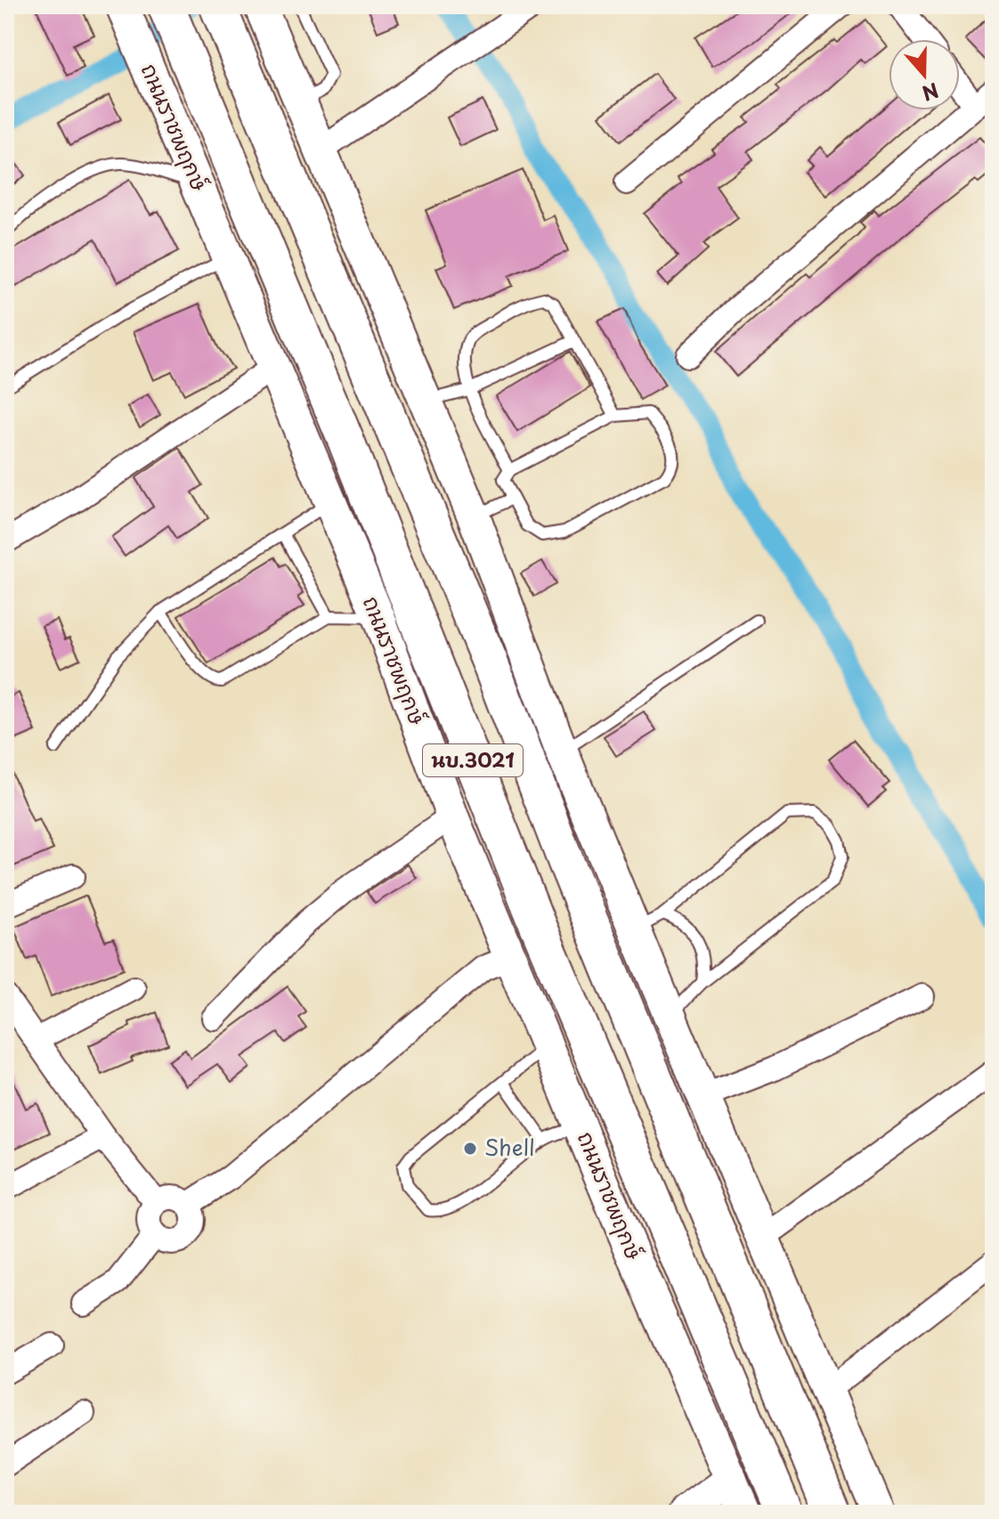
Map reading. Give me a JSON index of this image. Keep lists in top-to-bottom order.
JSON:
{
  "streets": {
    "main road": ["ถนนราชพฤกษ์", "นบ.3021"]
  },
  "places": ["Shell"],
  "north": "bottom"
}
